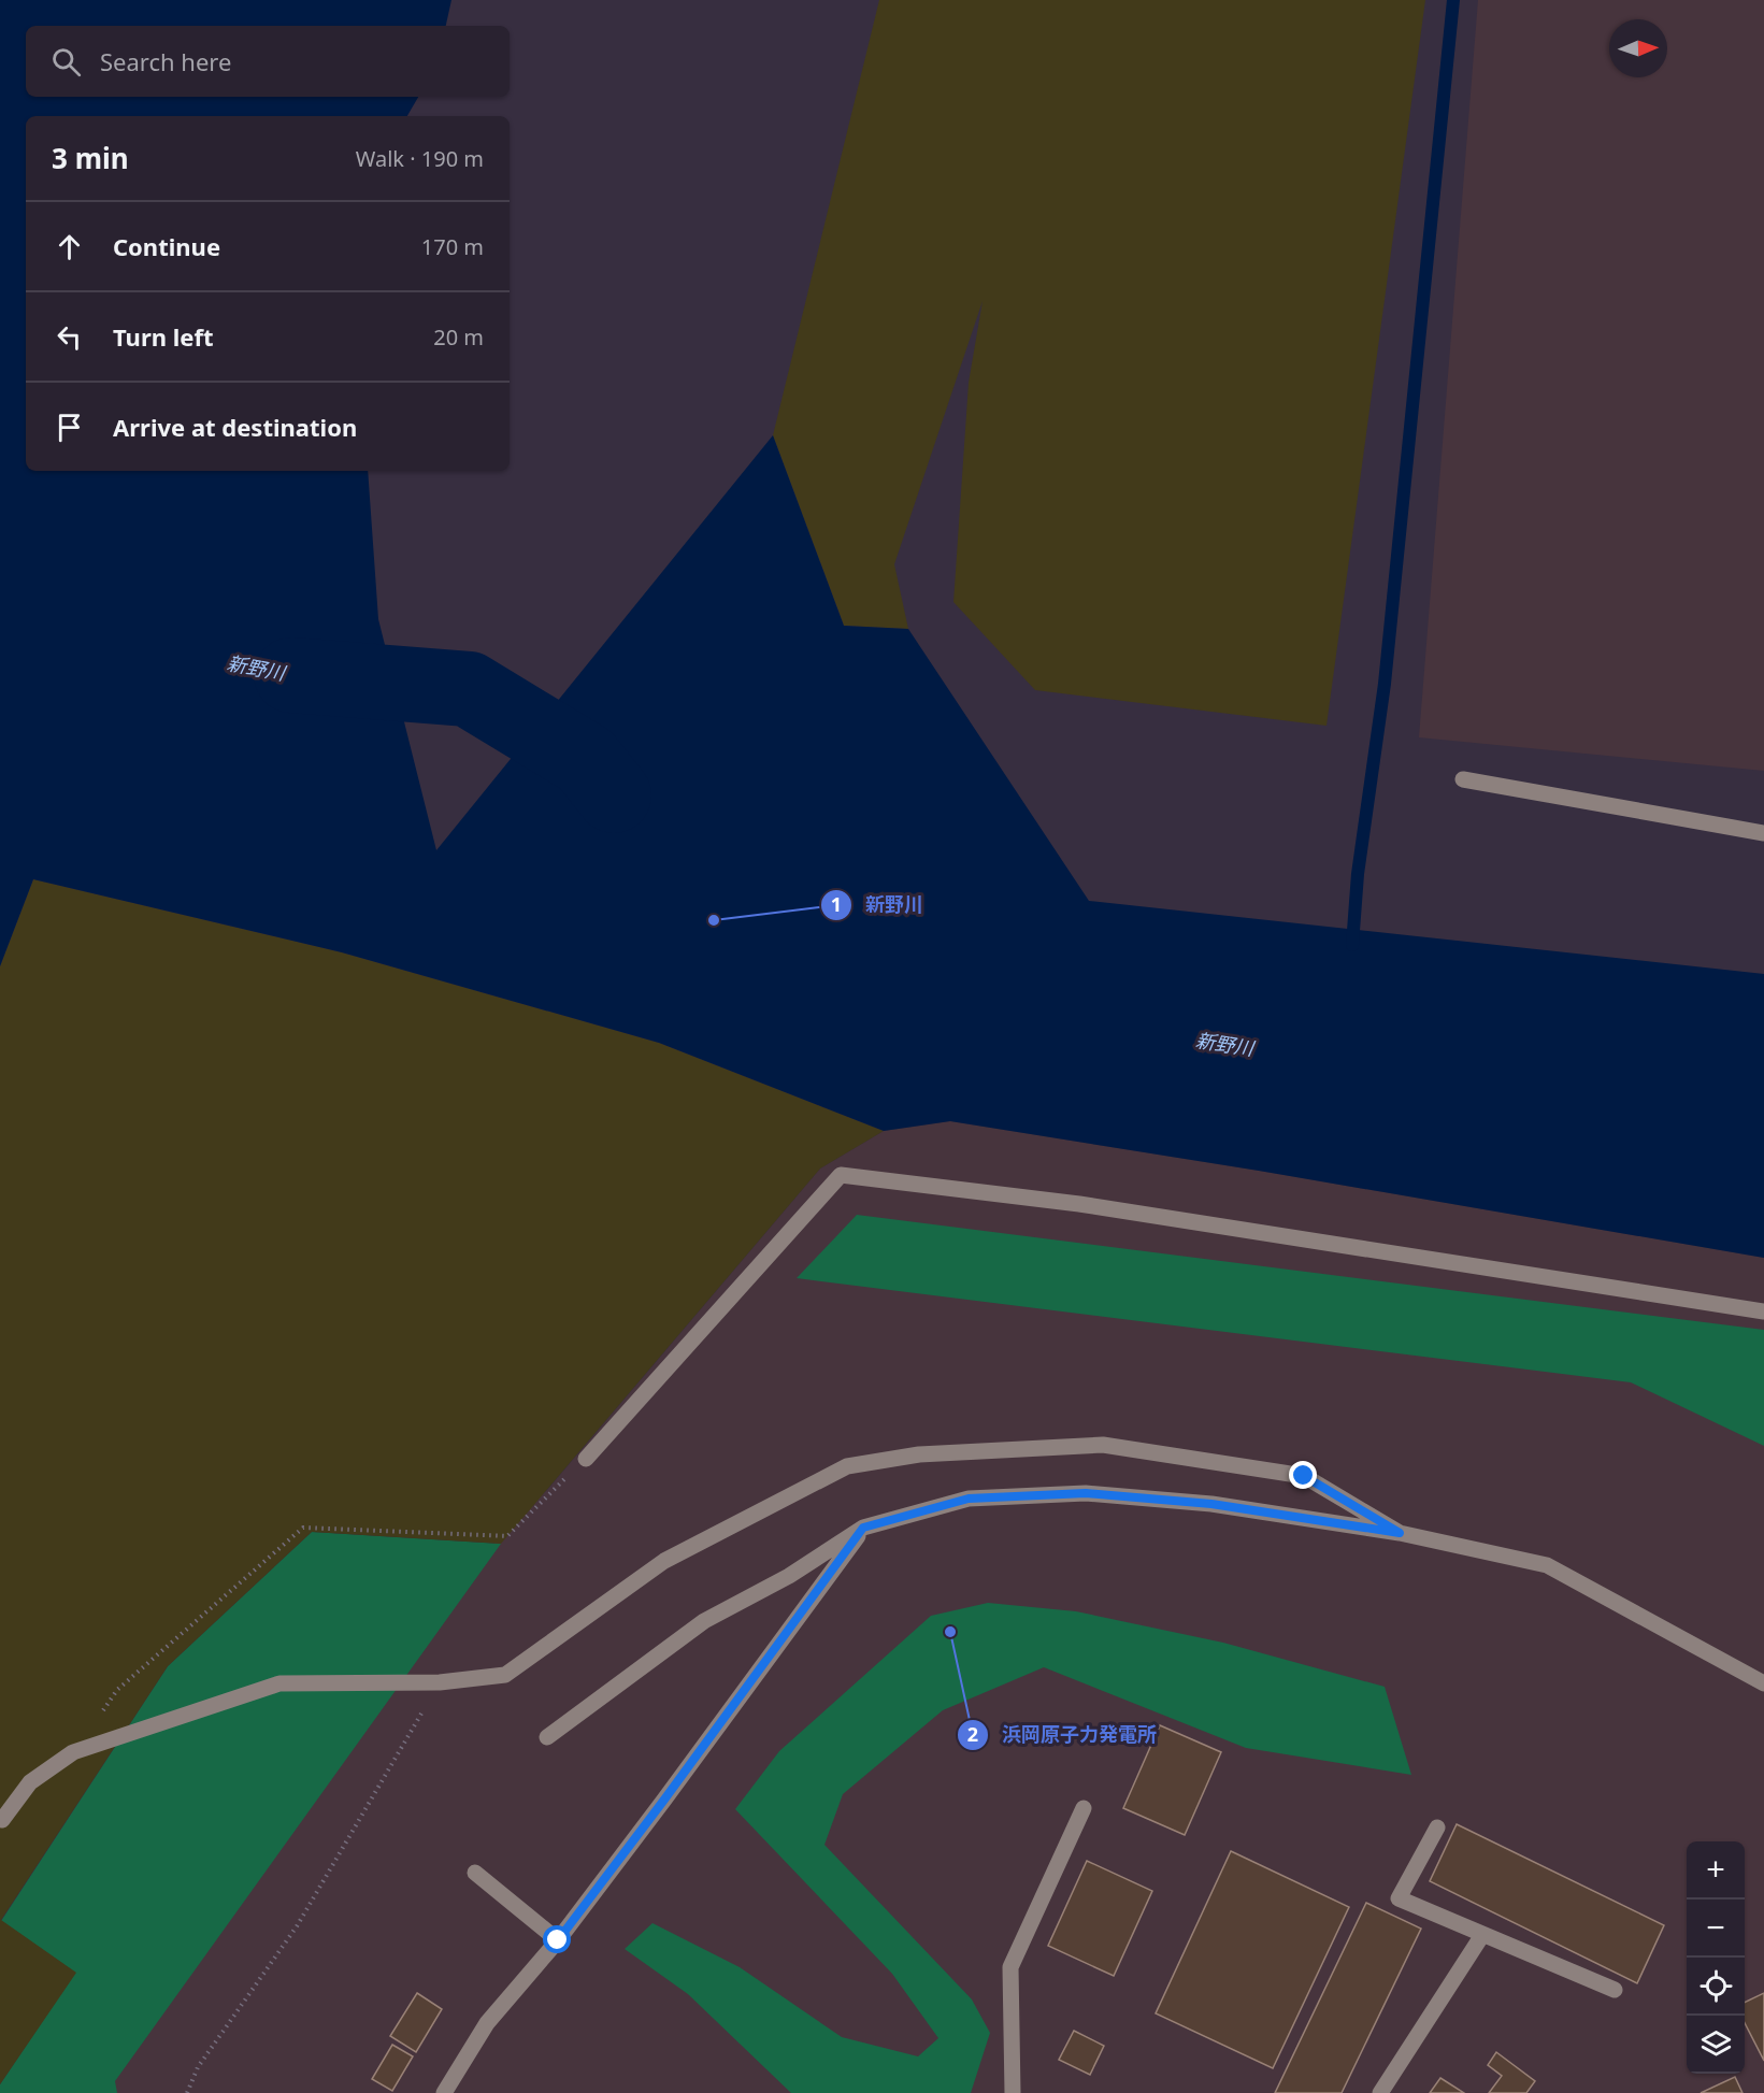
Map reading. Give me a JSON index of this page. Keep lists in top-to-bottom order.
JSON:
{
  "water": ["新野川"],
  "places": ["新野川", "浜岡原子力発電所"],
  "north": "right",
  "page": {
    "search": "Search here",
    "heading": ["3 min", "Walk · 190 m"],
    "list": [
      ["Continue", "170 m"],
      ["Turn left", "20 m"],
      "Arrive at destination"
    ],
    "map_buttons": ["+", "−"]
  }
}
